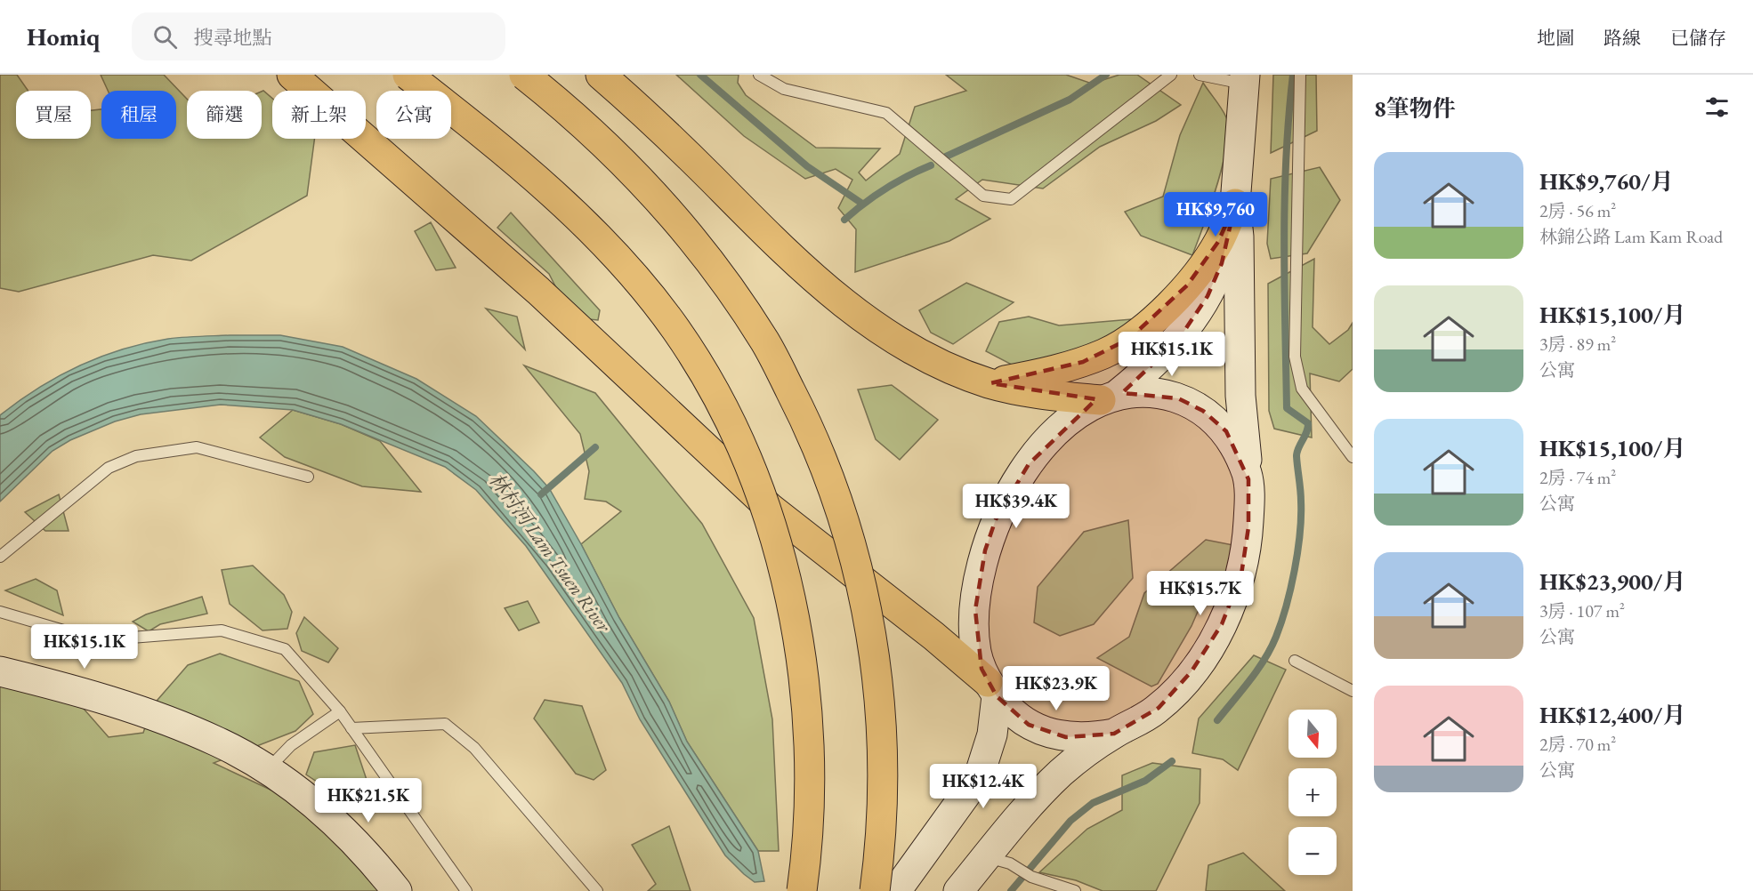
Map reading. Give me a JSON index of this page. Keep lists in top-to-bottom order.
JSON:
{
  "water": ["林村河 Lam Tsuen River"],
  "north": "bottom",
  "page": {
    "header": "Homiq",
    "search": "搜尋地點",
    "nav": ["地圖", "路線", "已儲存"],
    "heading": "8筆物件",
    "chip": [
      "買屋",
      "租屋",
      "篩選",
      "新上架",
      "公寓"
    ],
    "list": [
      {
        "name": "HK$9,760/月",
        "note": "2房 · 56 m² · 林錦公路 Lam Kam Road"
      },
      {
        "name": "HK$15,100/月",
        "note": "3房 · 89 m² · 公寓"
      },
      {
        "name": "HK$15,100/月",
        "note": "2房 · 74 m² · 公寓"
      },
      {
        "name": "HK$23,900/月",
        "note": "3房 · 107 m² · 公寓"
      },
      {
        "name": "HK$12,400/月",
        "note": "2房 · 70 m² · 公寓"
      }
    ],
    "price": [
      "HK$9,760",
      "HK$15.1K",
      "HK$39.4K",
      "HK$15.7K",
      "HK$15.1K",
      "HK$23.9K",
      "HK$12.4K",
      "HK$21.5K"
    ],
    "map_buttons": ["+", "−"]
  }
}
